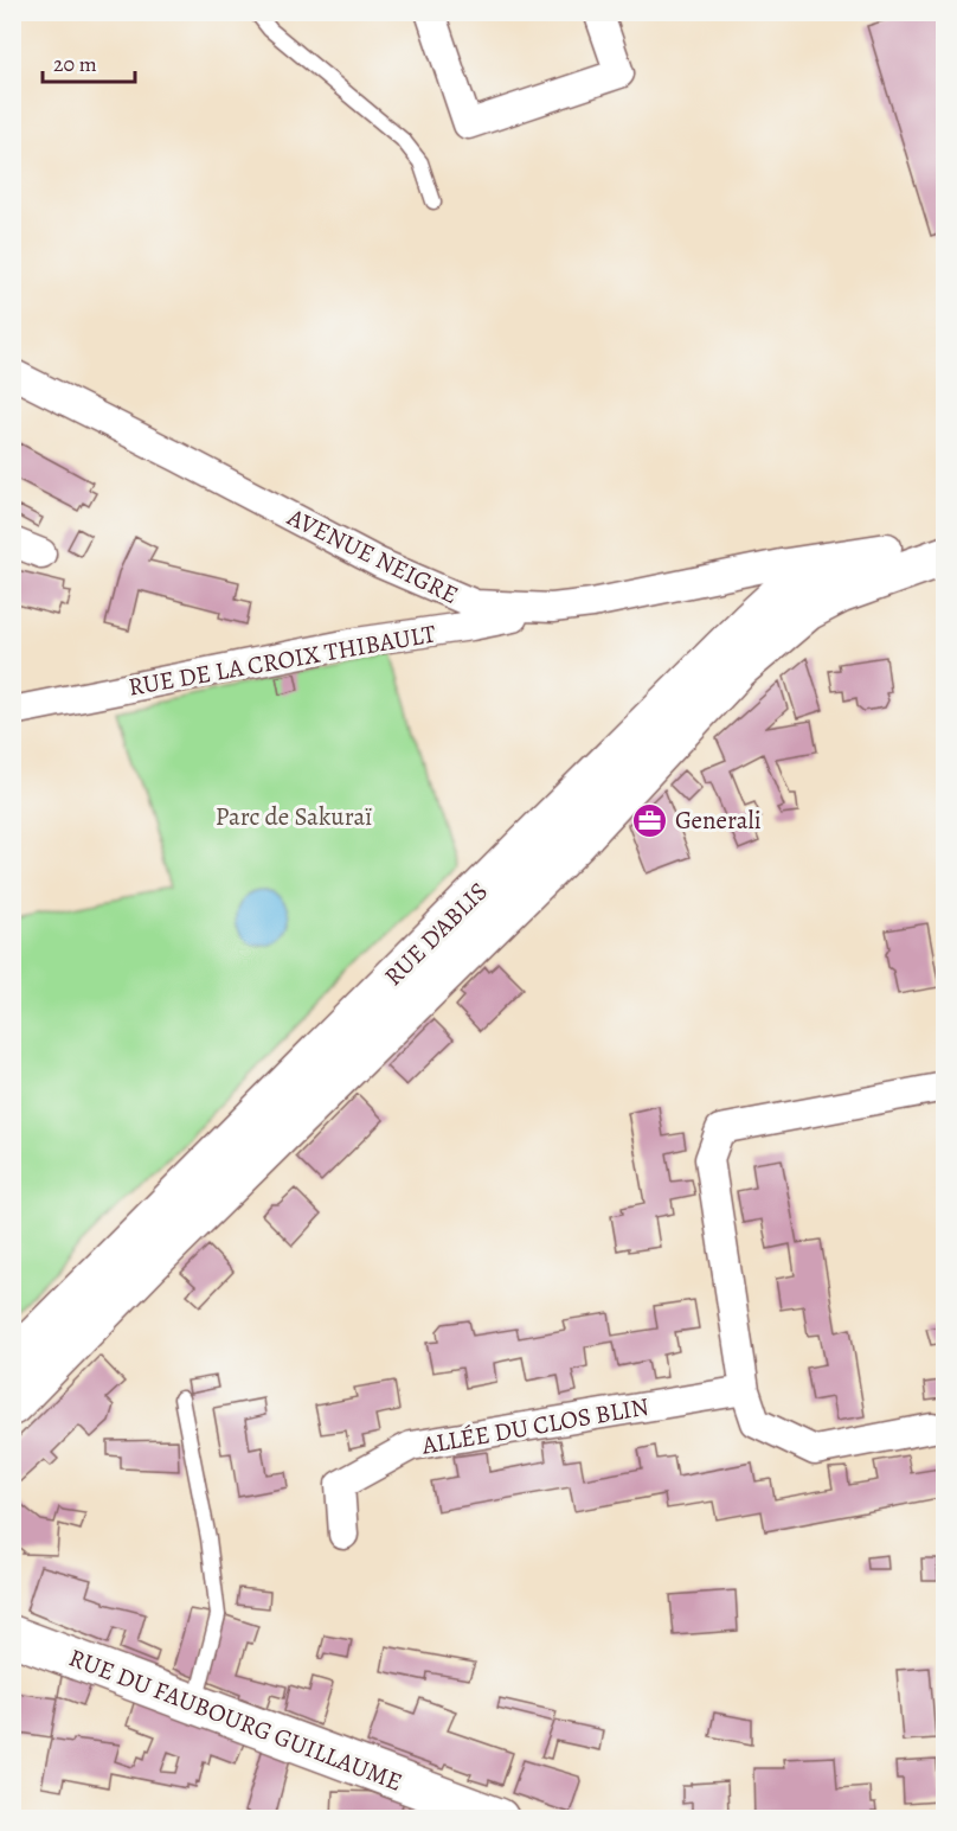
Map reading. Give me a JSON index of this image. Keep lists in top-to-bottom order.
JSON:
{
  "streets": {
    "main road": ["RUE D'ABLIS", "RUE DU FAUBOURG GUILLAUME"],
    "street": ["AVENUE NEIGRE", "RUE DE LA CROIX THIBAULT", "ALLÉE DU CLOS BLIN"]
  },
  "crossings": [
    ["AVENUE NEIGRE", "RUE DE LA CROIX THIBAULT"],
    ["AVENUE NEIGRE", "RUE D'ABLIS"]
  ],
  "parks": ["Parc de Sakuraï"],
  "places": {
    "office": ["Generali"]
  },
  "scale_bar": "20 m"
}
